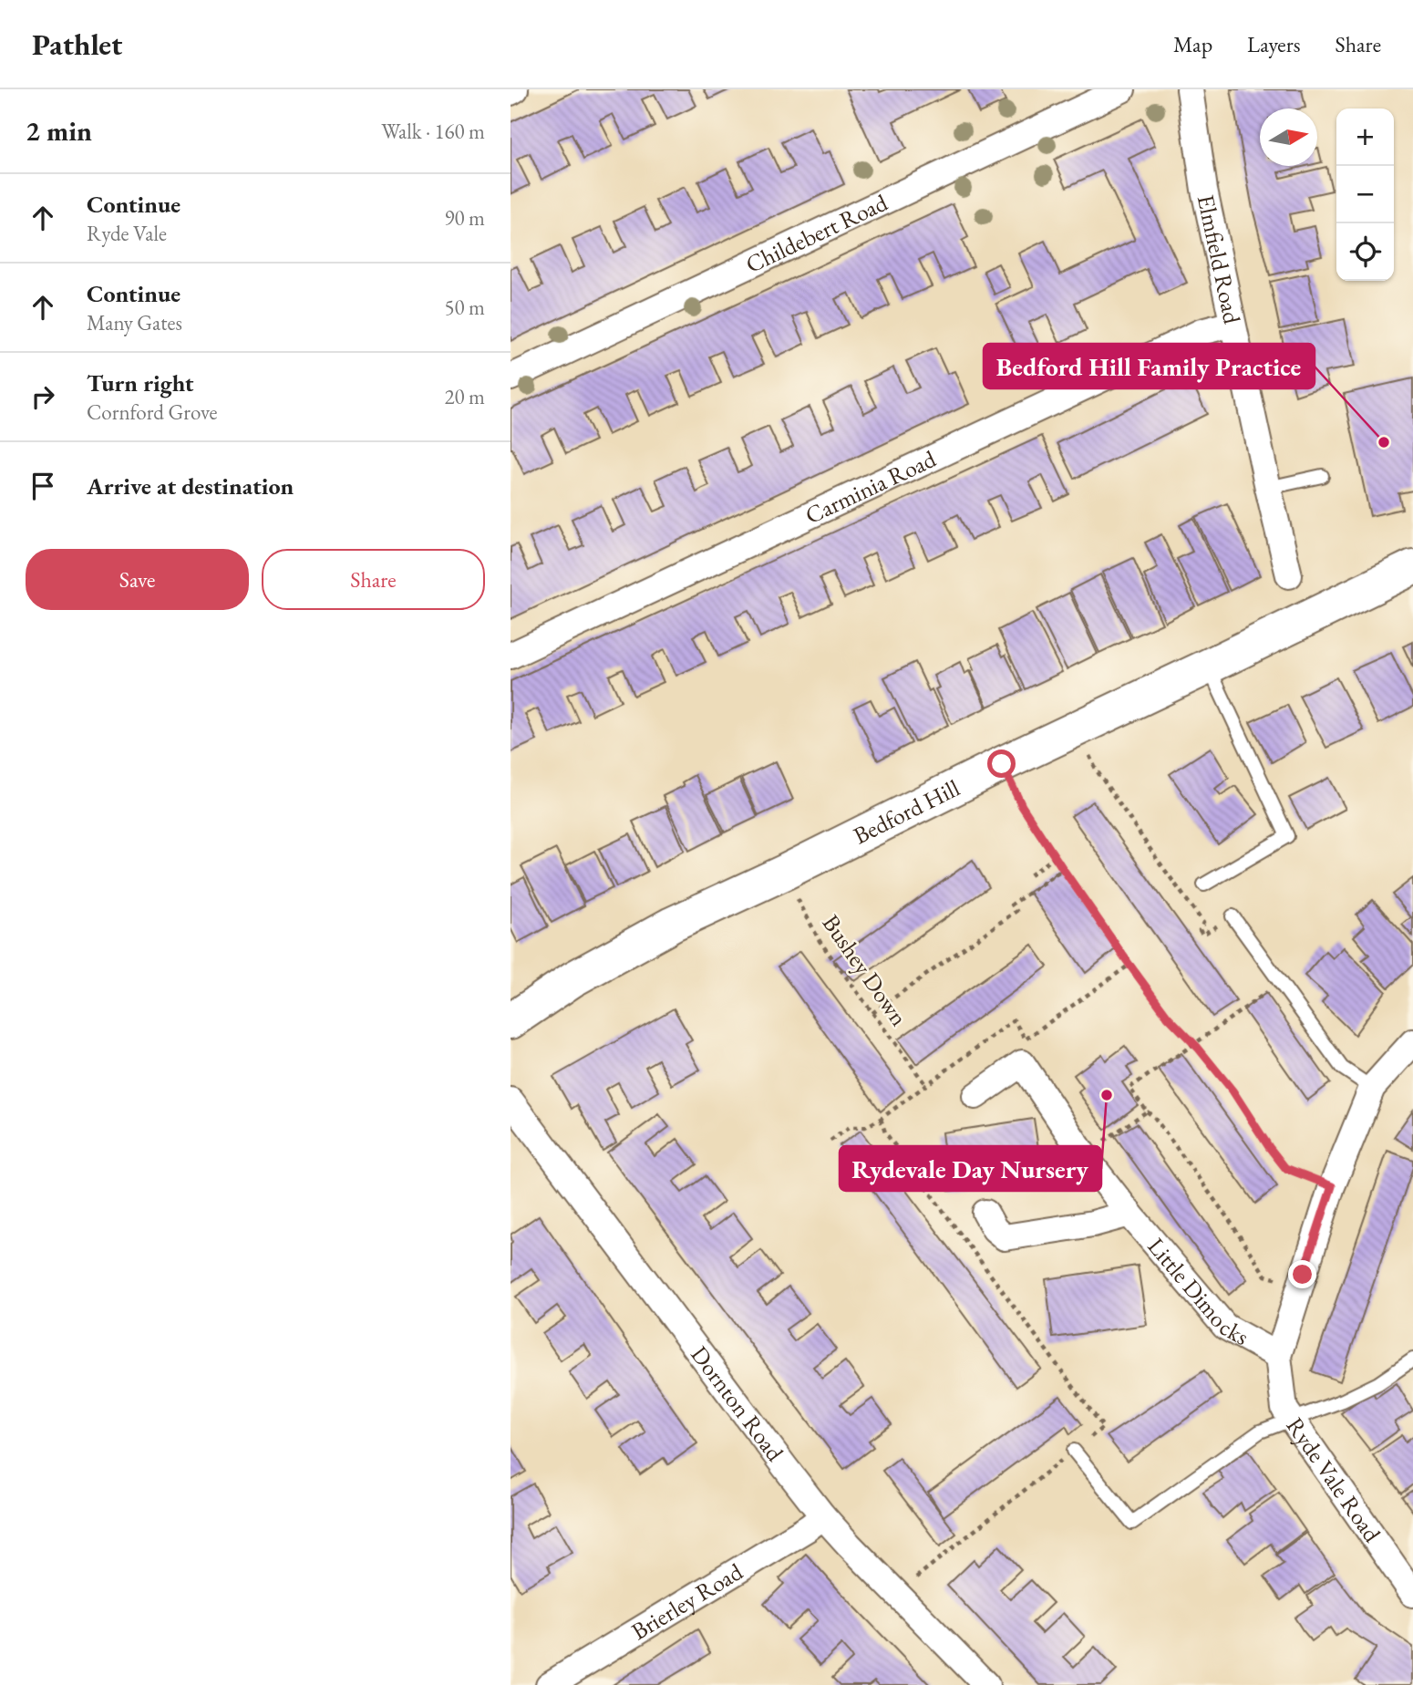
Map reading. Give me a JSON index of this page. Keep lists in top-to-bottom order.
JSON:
{
  "streets": {
    "main road": ["Bedford Hill"],
    "street": [
      "Childebert Road",
      "Elmfield Road",
      "Carminia Road",
      "Little Dimocks",
      "Dornton Road",
      "Ryde Vale Road",
      "Brierley Road"
    ],
    "path": ["Bushey Down"]
  },
  "crossings": [
    ["Elmfield Road", "Carminia Road"],
    ["Bedford Hill", "Bushey Down"],
    ["Little Dimocks", "Ryde Vale Road"],
    ["Dornton Road", "Brierley Road"]
  ],
  "places": ["Bedford Hill Family Practice", "Rydevale Day Nursery"],
  "north": "right",
  "page": {
    "header": "Pathlet",
    "nav": ["Map", "Layers", "Share"],
    "heading": ["2 min", "Walk · 160 m"],
    "map_buttons": ["+", "−"],
    "list": [
      ["Continue", "Ryde Vale", "90 m"],
      ["Continue", "Many Gates", "50 m"],
      ["Turn right", "Cornford Grove", "20 m"],
      "Arrive at destination"
    ],
    "buttons": ["Save", "Share"]
  }
}
